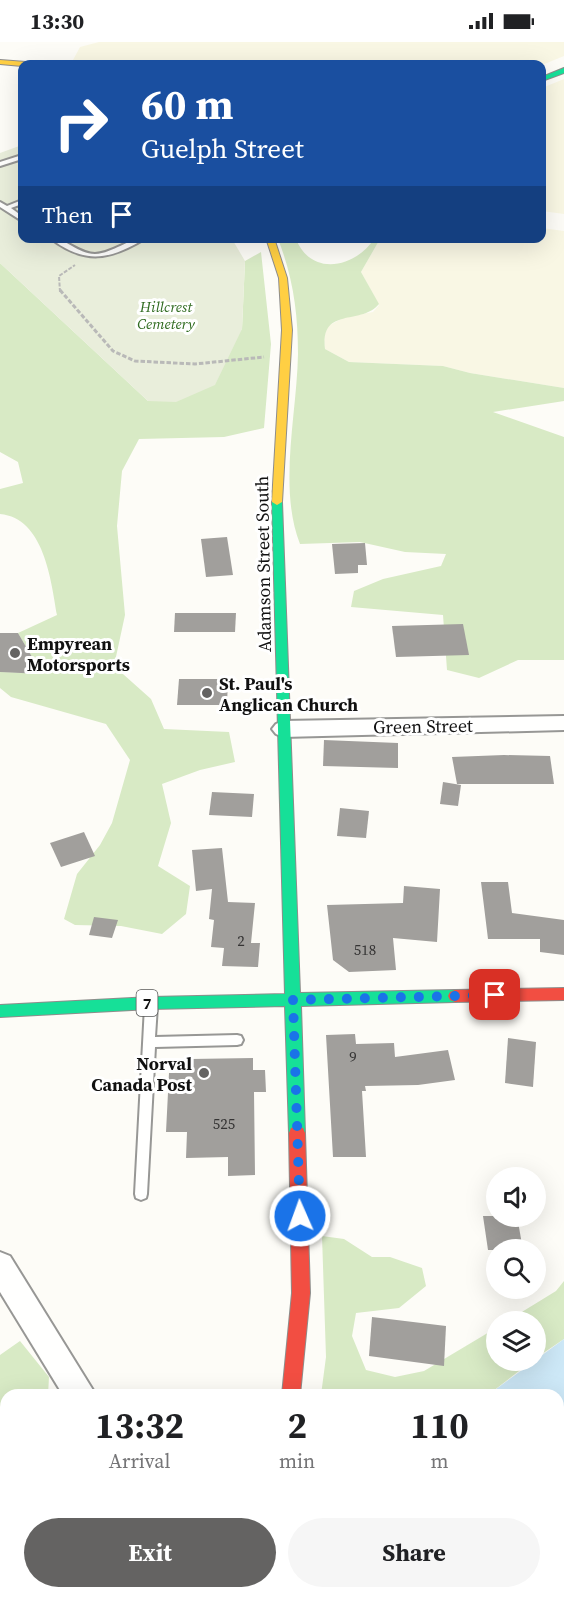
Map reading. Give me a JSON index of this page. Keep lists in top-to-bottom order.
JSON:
{
  "streets": {
    "main road": ["Adamson Street South", "7"],
    "street": ["Green Street"]
  },
  "crossings": [
    ["Adamson Street South", "Green Street"],
    ["Adamson Street South", "7"]
  ],
  "parks": ["Hillcrest Cemetery"],
  "places": ["Empyrean Motorsports", "St. Paul's Anglican Church", "Norval Canada Post"],
  "house_numbers": [
    "2",
    "518",
    "9",
    "525"
  ],
  "page": {
    "status": "13:30",
    "turn": ["60 m", "Guelph Street"],
    "then": "Then",
    "eta": [
      "13:32",
      "Arrival",
      "2",
      "min",
      "110",
      "m"
    ],
    "buttons": ["Exit", "Share"]
  }
}
